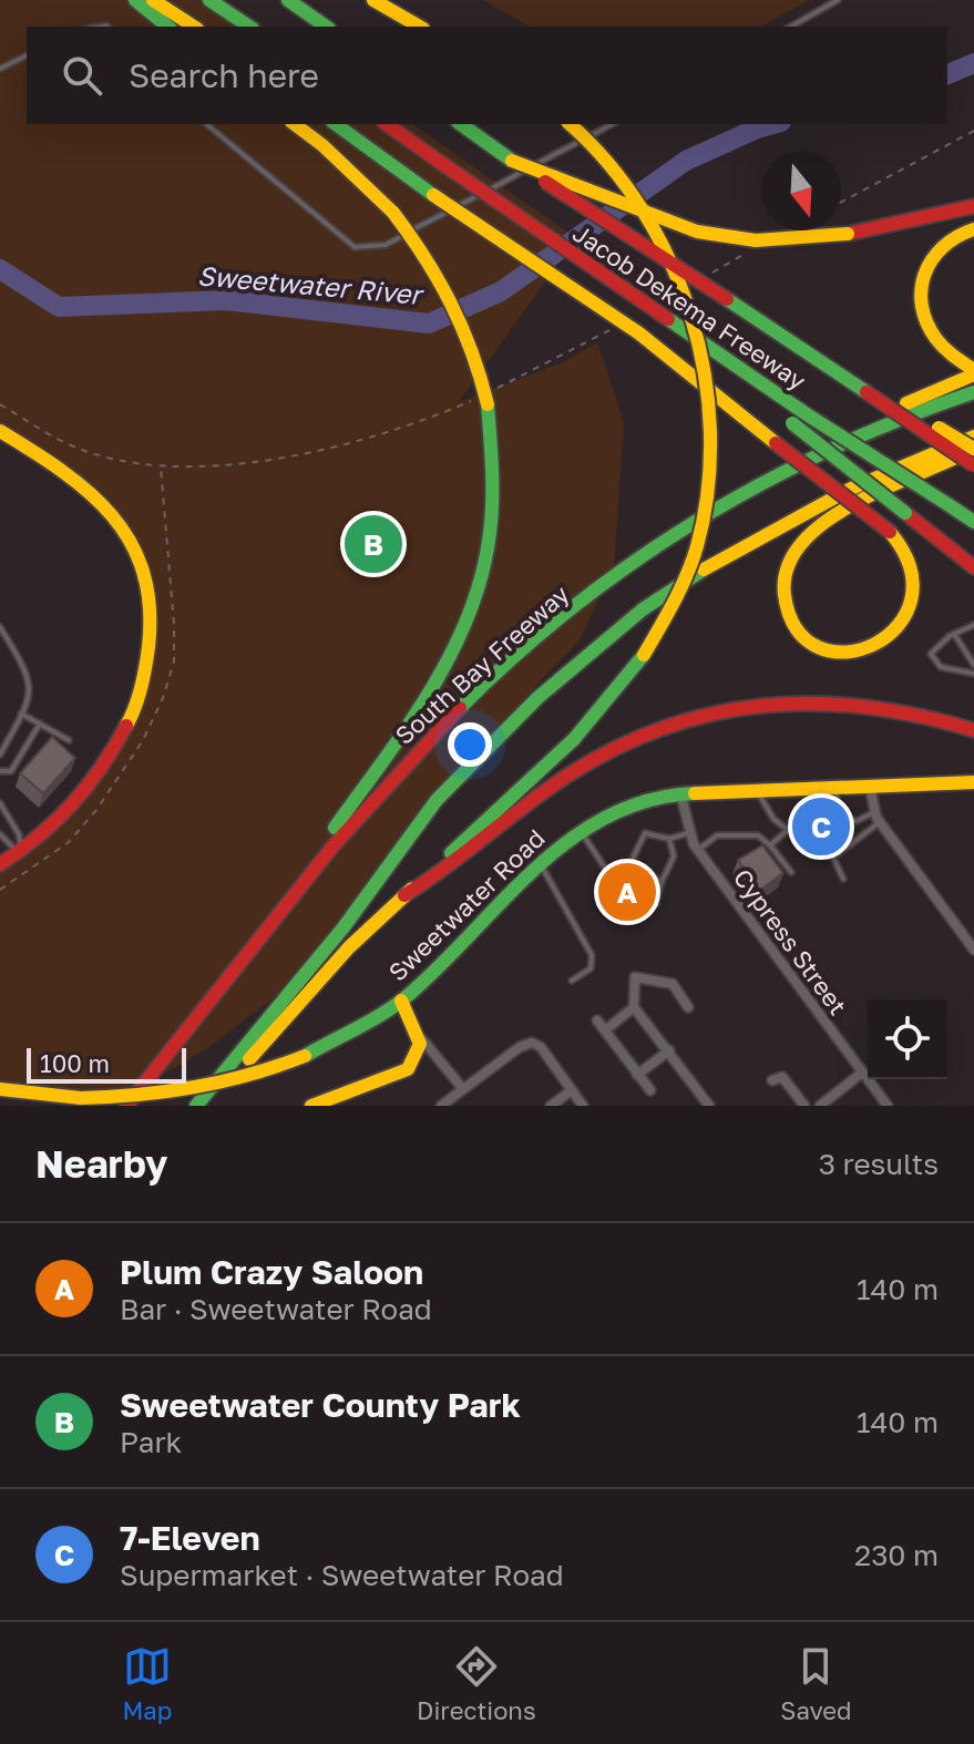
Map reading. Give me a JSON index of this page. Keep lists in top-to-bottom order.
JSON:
{
  "streets": {
    "main road": ["Jacob Dekema Freeway", "South Bay Freeway", "Sweetwater Road"],
    "street": ["Cypress Street"]
  },
  "crossings": [
    ["Sweetwater Road", "Cypress Street"]
  ],
  "water": ["Sweetwater River"],
  "scale_bar": "100 m",
  "north": "bottom",
  "page": {
    "search": "Search here",
    "pins": ["B", "C", "A"],
    "scale": "100 m",
    "heading": ["Nearby", "3 results"],
    "list": [
      {
        "mark": "A",
        "name": "Plum Crazy Saloon",
        "note": "Bar · Sweetwater Road",
        "value": "140 m"
      },
      {
        "mark": "B",
        "name": "Sweetwater County Park",
        "note": "Park",
        "value": "140 m"
      },
      {
        "mark": "C",
        "name": "7-Eleven",
        "note": "Supermarket · Sweetwater Road",
        "value": "230 m"
      }
    ],
    "nav": ["Map", "Directions", "Saved"]
  }
}
